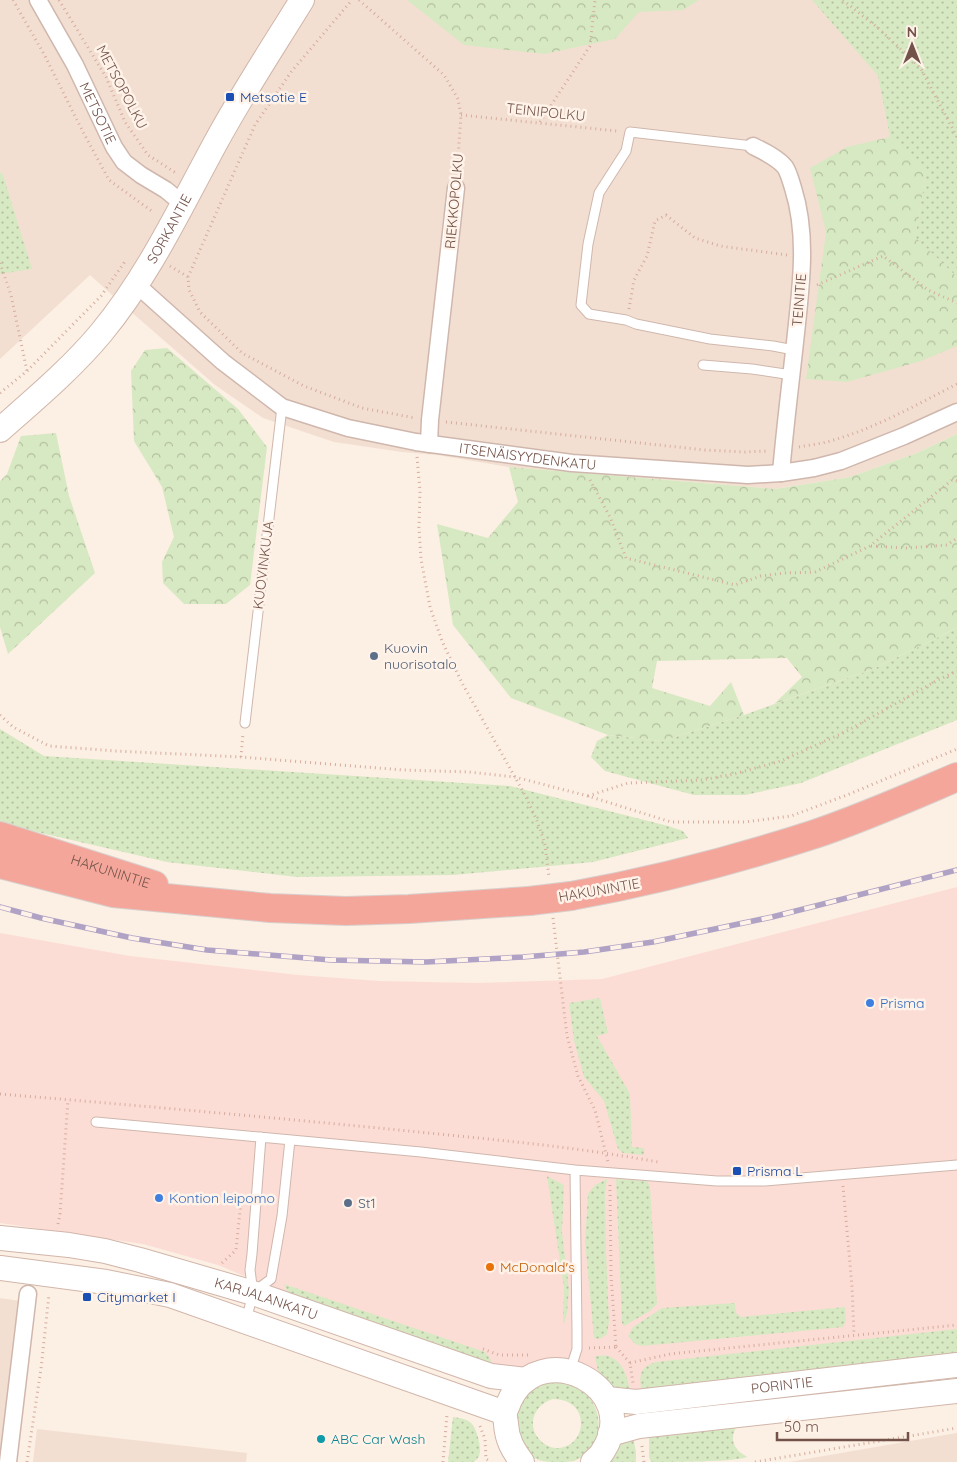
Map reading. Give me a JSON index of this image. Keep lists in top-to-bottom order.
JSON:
{
  "streets": {
    "highway": ["HAKUNINTIE"],
    "main road": ["SORKANTIE", "KARJALANKATU", "PORINTIE"],
    "street": [
      "METSOTIE",
      "RIEKKOPOLKU",
      "TEINITIE",
      "ITSENÄISYYDENKATU"
    ],
    "lane": ["KUOVINKUJA"],
    "path": ["METSOPOLKU", "TEINIPOLKU"]
  },
  "crossings": [
    ["TEINIPOLKU", "RIEKKOPOLKU"],
    ["METSOTIE", "SORKANTIE"],
    ["RIEKKOPOLKU", "ITSENÄISYYDENKATU"],
    ["SORKANTIE", "ITSENÄISYYDENKATU"],
    ["TEINITIE", "ITSENÄISYYDENKATU"],
    ["ITSENÄISYYDENKATU", "KUOVINKUJA"]
  ],
  "places": {
    "transit": ["Metsotie E", "Prisma L", "Citymarket I"],
    "other": [
      "Kuovin nuorisotalo",
      "Prisma",
      "Kontion leipomo",
      "St1",
      "McDonald's",
      "ABC Car Wash"
    ]
  },
  "scale_bar": "50 m",
  "north": "top"
}
